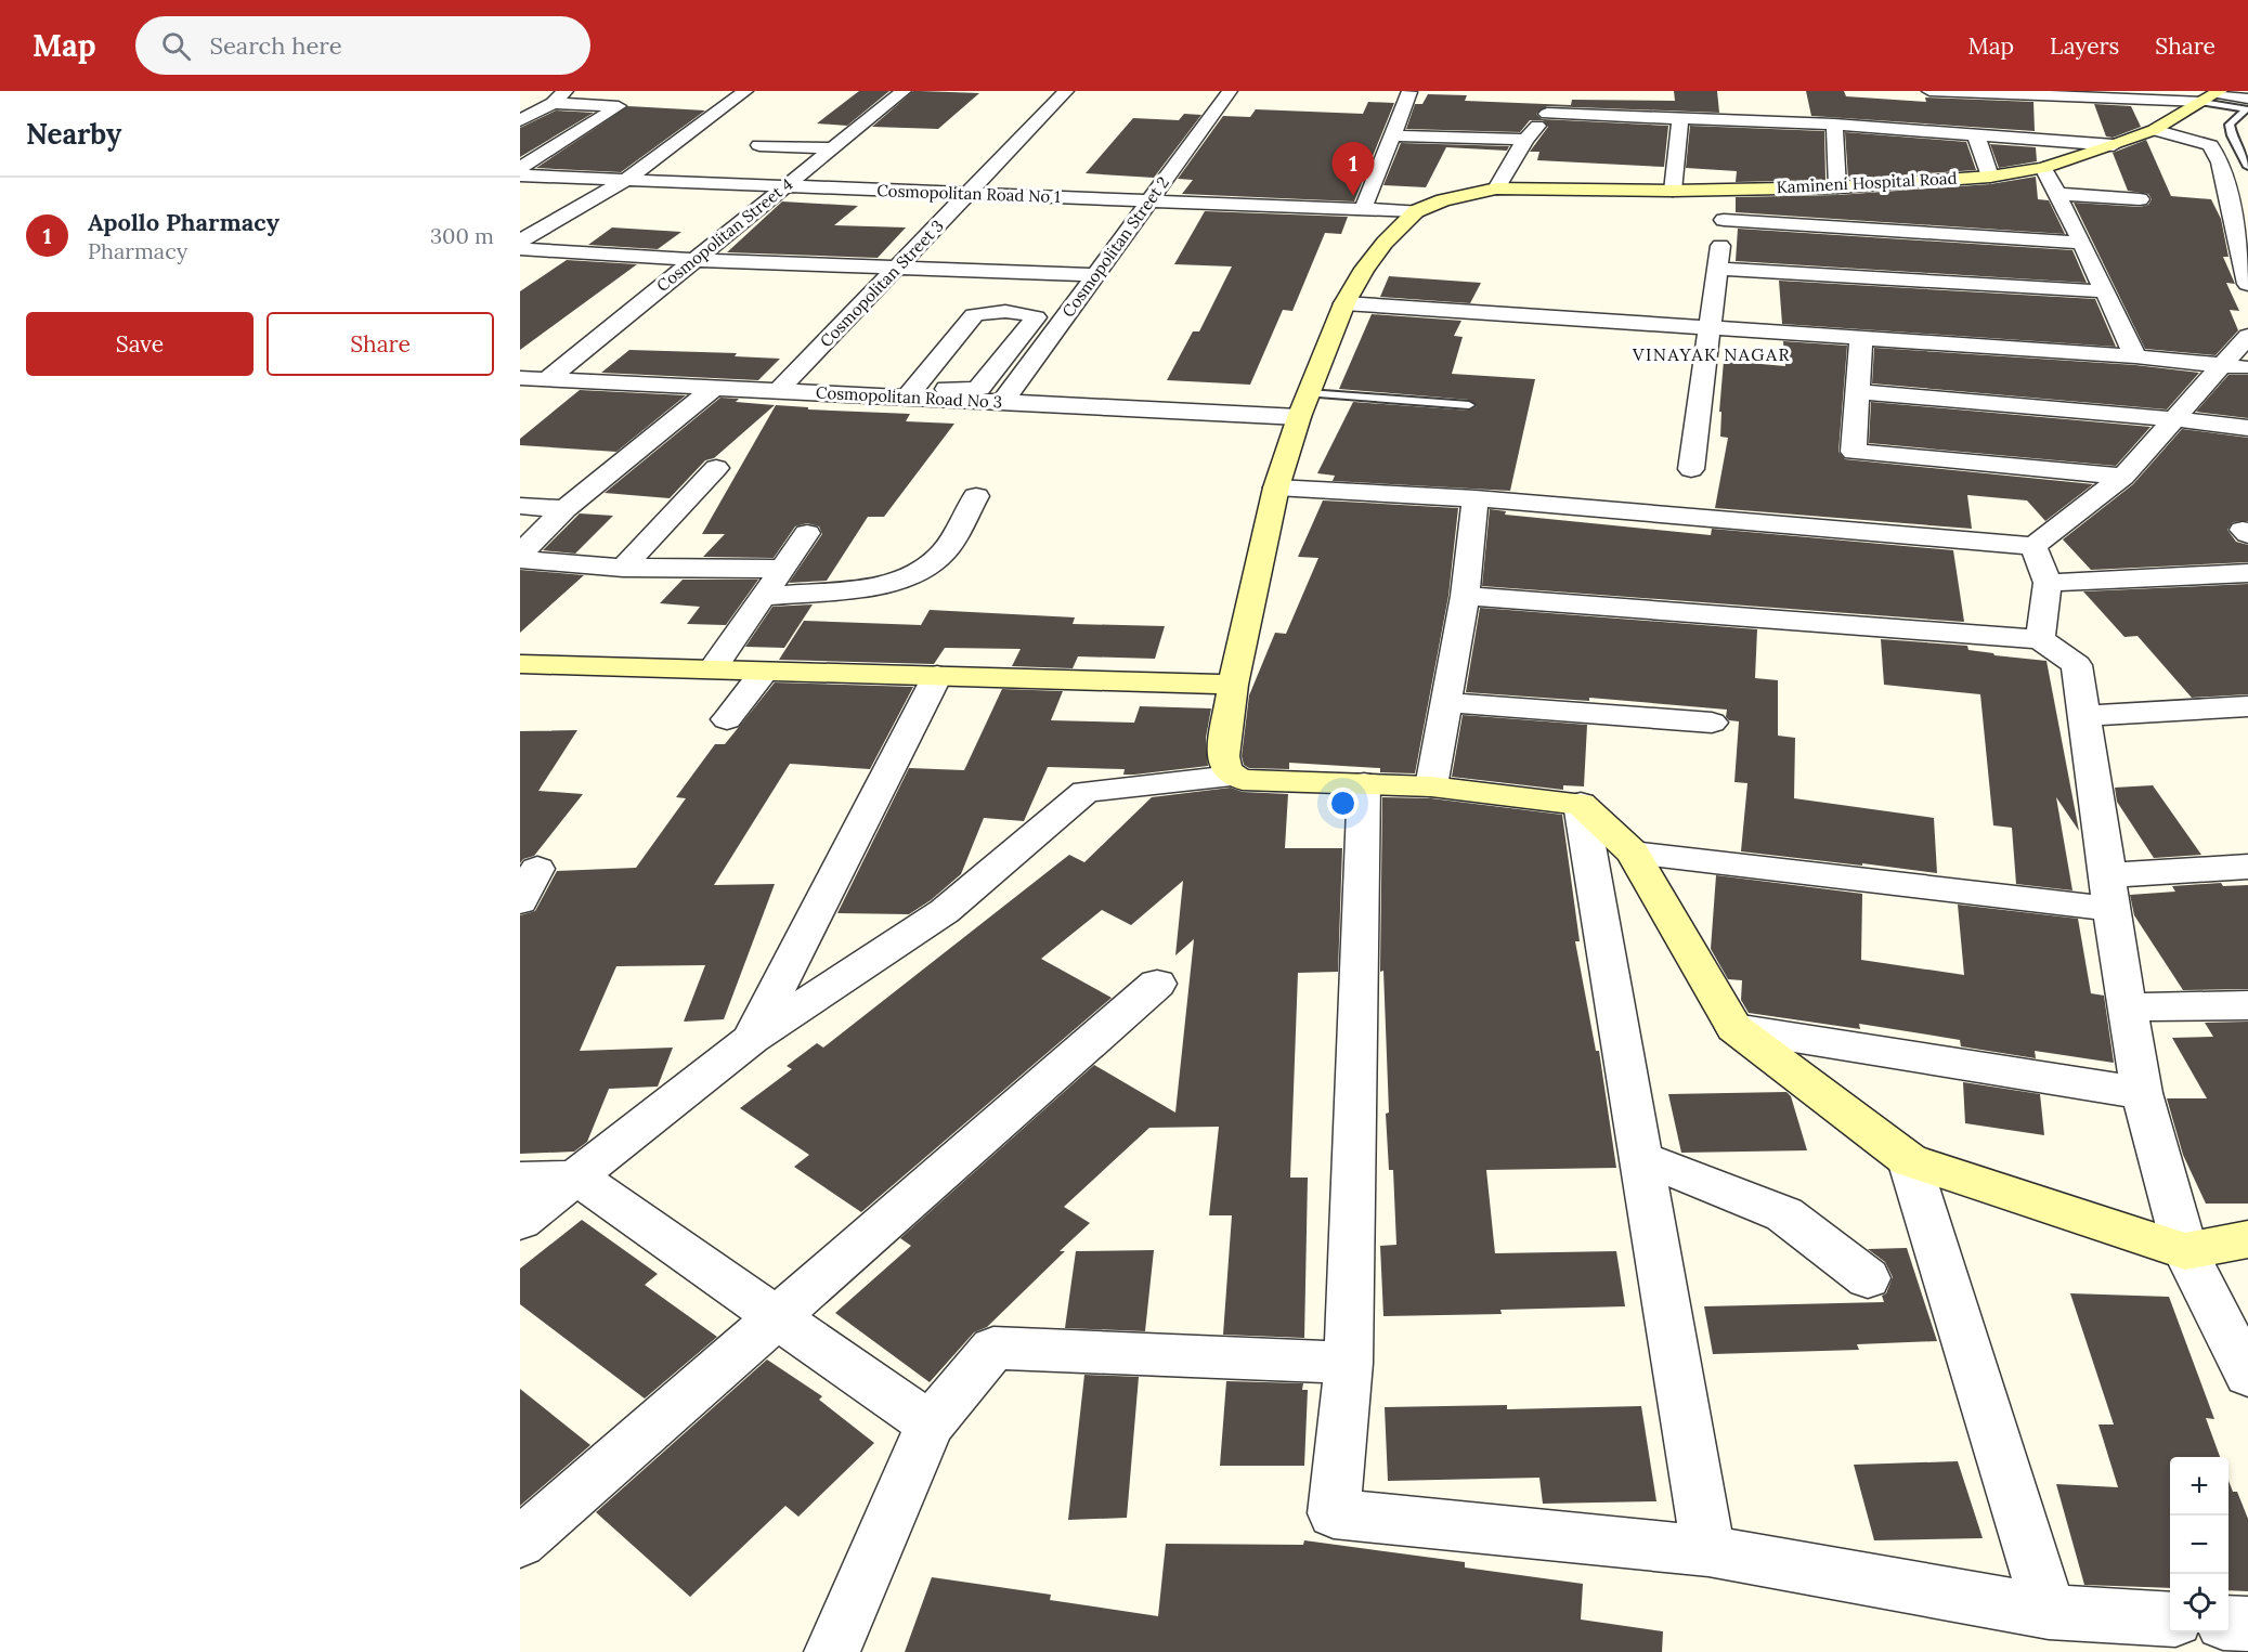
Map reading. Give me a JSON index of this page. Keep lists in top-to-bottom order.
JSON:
{
  "streets": {
    "street": [
      "Kamineni Hospital Road",
      "Cosmopolitan Road No 1",
      "Cosmopolitan Street 4",
      "Cosmopolitan Street 2",
      "Cosmopolitan Street 3",
      "Cosmopolitan Road No 3"
    ]
  },
  "crossings": [
    ["Kamineni Hospital Road", "Cosmopolitan Road No 1"],
    ["Cosmopolitan Road No 1", "Cosmopolitan Street 4"],
    ["Cosmopolitan Road No 1", "Cosmopolitan Street 2"],
    ["Cosmopolitan Road No 1", "Cosmopolitan Street 3"],
    ["Cosmopolitan Street 4", "Cosmopolitan Road No 3"],
    ["Cosmopolitan Street 2", "Cosmopolitan Road No 3"],
    ["Cosmopolitan Street 3", "Cosmopolitan Road No 3"]
  ],
  "districts": ["VINAYAK NAGAR"],
  "page": {
    "header": "Map",
    "search": "Search here",
    "nav": ["Map", "Layers", "Share"],
    "heading": "Nearby",
    "pins": "1",
    "list": [
      {
        "mark": "1",
        "name": "Apollo Pharmacy",
        "note": "Pharmacy",
        "value": "300 m"
      }
    ],
    "buttons": ["Save", "Share"],
    "map_buttons": ["+", "−"]
  }
}
